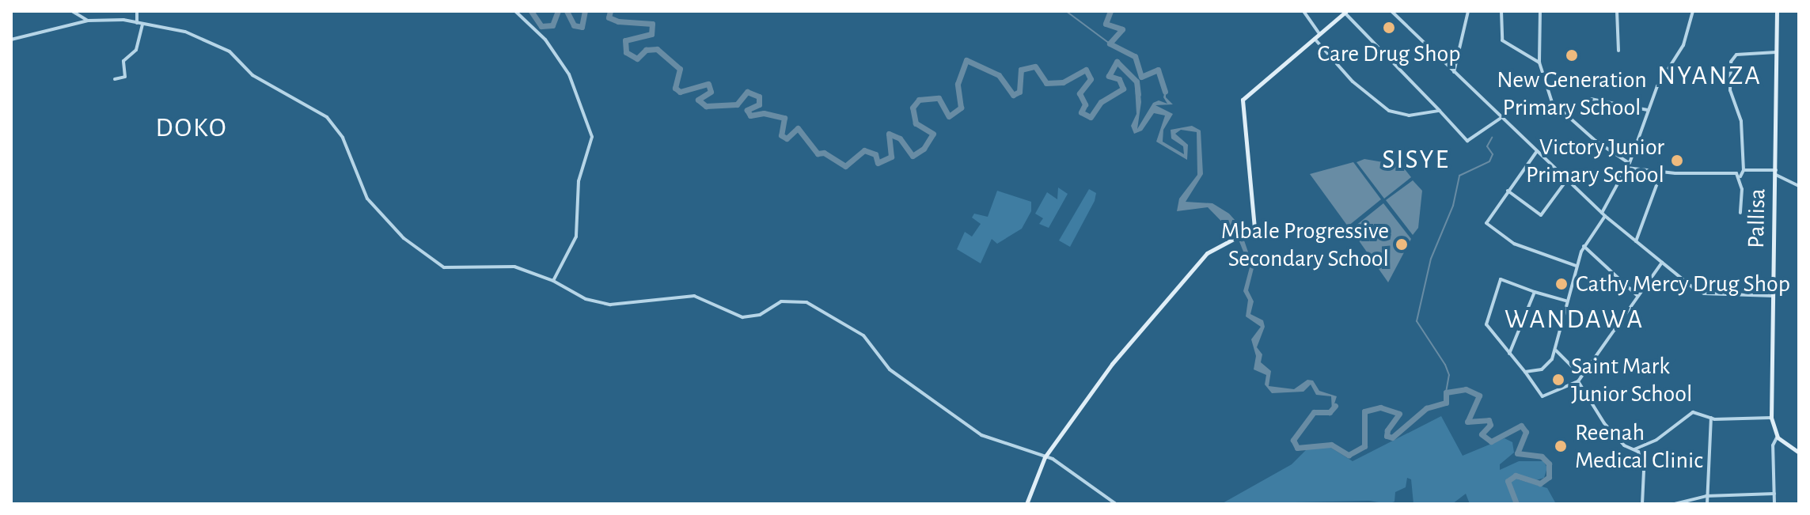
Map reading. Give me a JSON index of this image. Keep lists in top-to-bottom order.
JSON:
{
  "streets": {
    "street": ["Pallisa"]
  },
  "districts": [
    "NYANZA",
    "DOKO",
    "SISYE",
    "WANDAWA"
  ],
  "places": [
    "Care Drug Shop",
    "New Generation Primary School",
    "Victory Junior Primary School",
    "Mbale Progressive Secondary School",
    "Cathy Mercy Drug Shop",
    "Saint Mark Junior School",
    "Reenah Medical Clinic"
  ]
}
